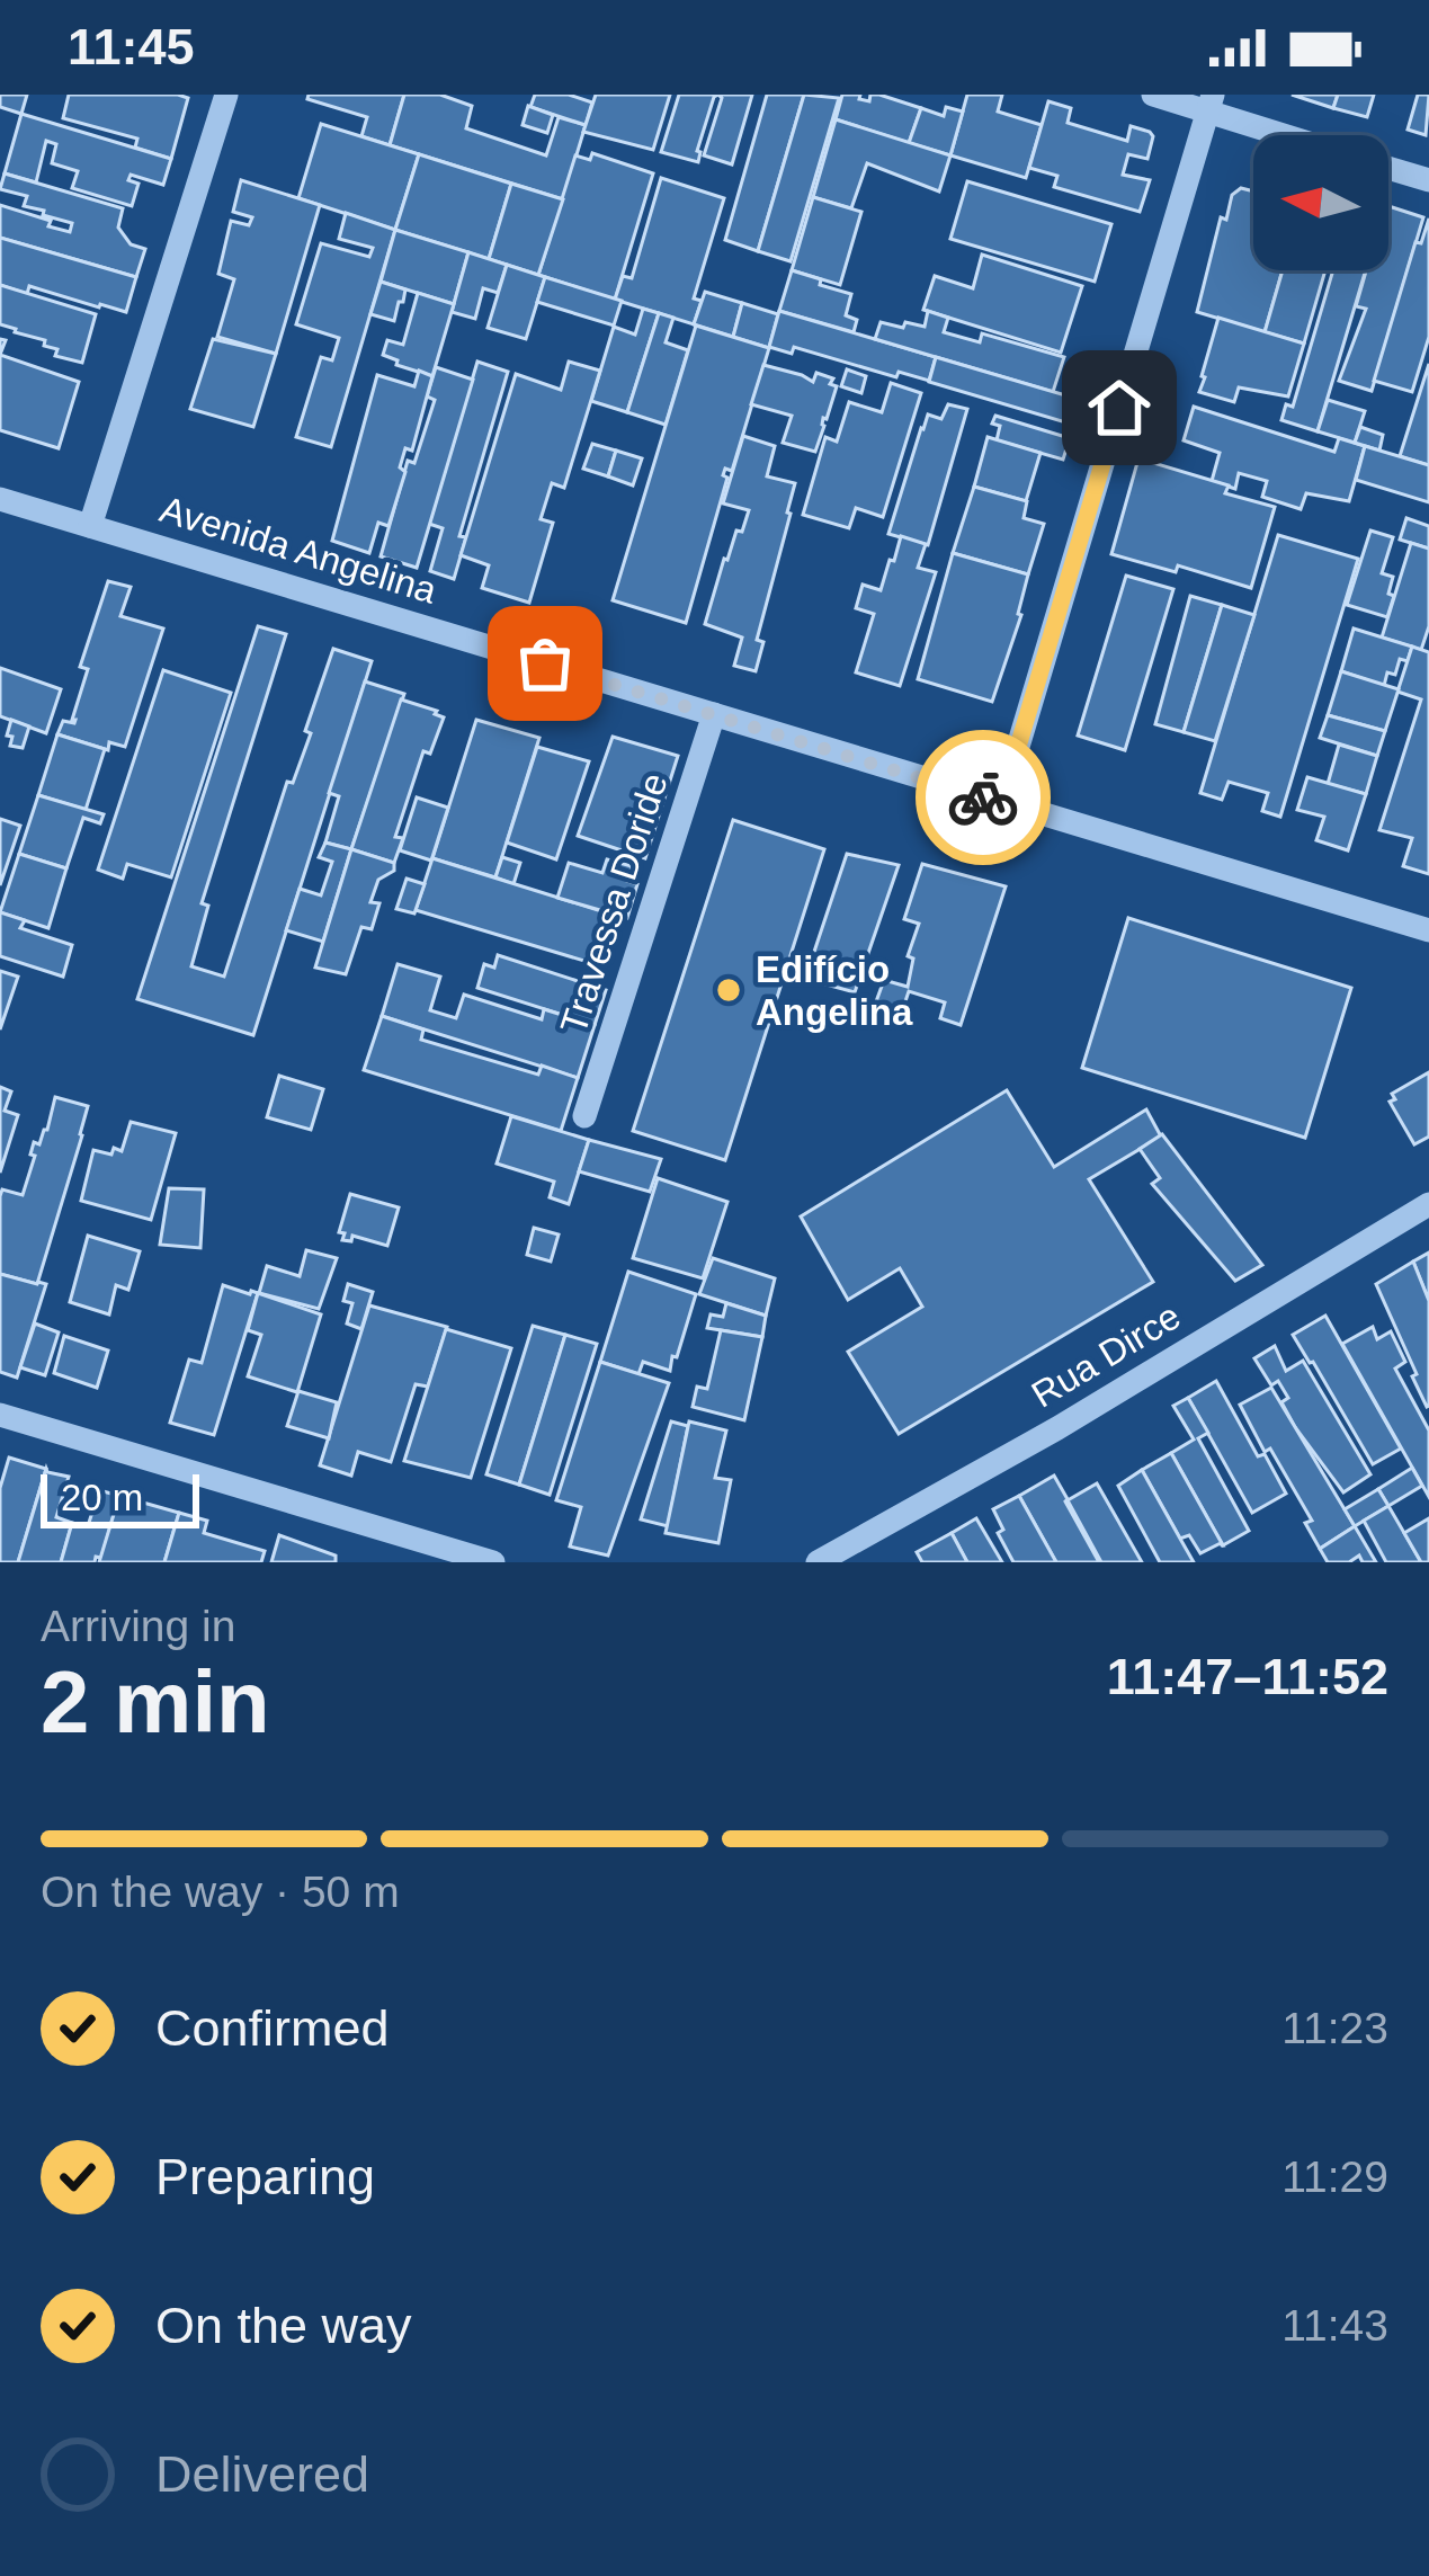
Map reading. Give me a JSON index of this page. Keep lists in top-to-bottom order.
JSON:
{
  "streets": {
    "street": ["Avenida Angelina", "Travessa Doride", "Rua Dirce"]
  },
  "crossings": [
    ["Avenida Angelina", "Travessa Doride"]
  ],
  "places": ["Edifício Angelina"],
  "scale_bar": "20 m",
  "north": "left",
  "page": {
    "status": "11:45",
    "scale": "20 m",
    "heading": ["2 min", "Arriving in", "11:47–11:52"],
    "bar": "On the way · 50 m",
    "list": [
      ["Confirmed", "11:23"],
      ["Preparing", "11:29"],
      ["On the way", "11:43"],
      "Delivered"
    ]
  }
}
